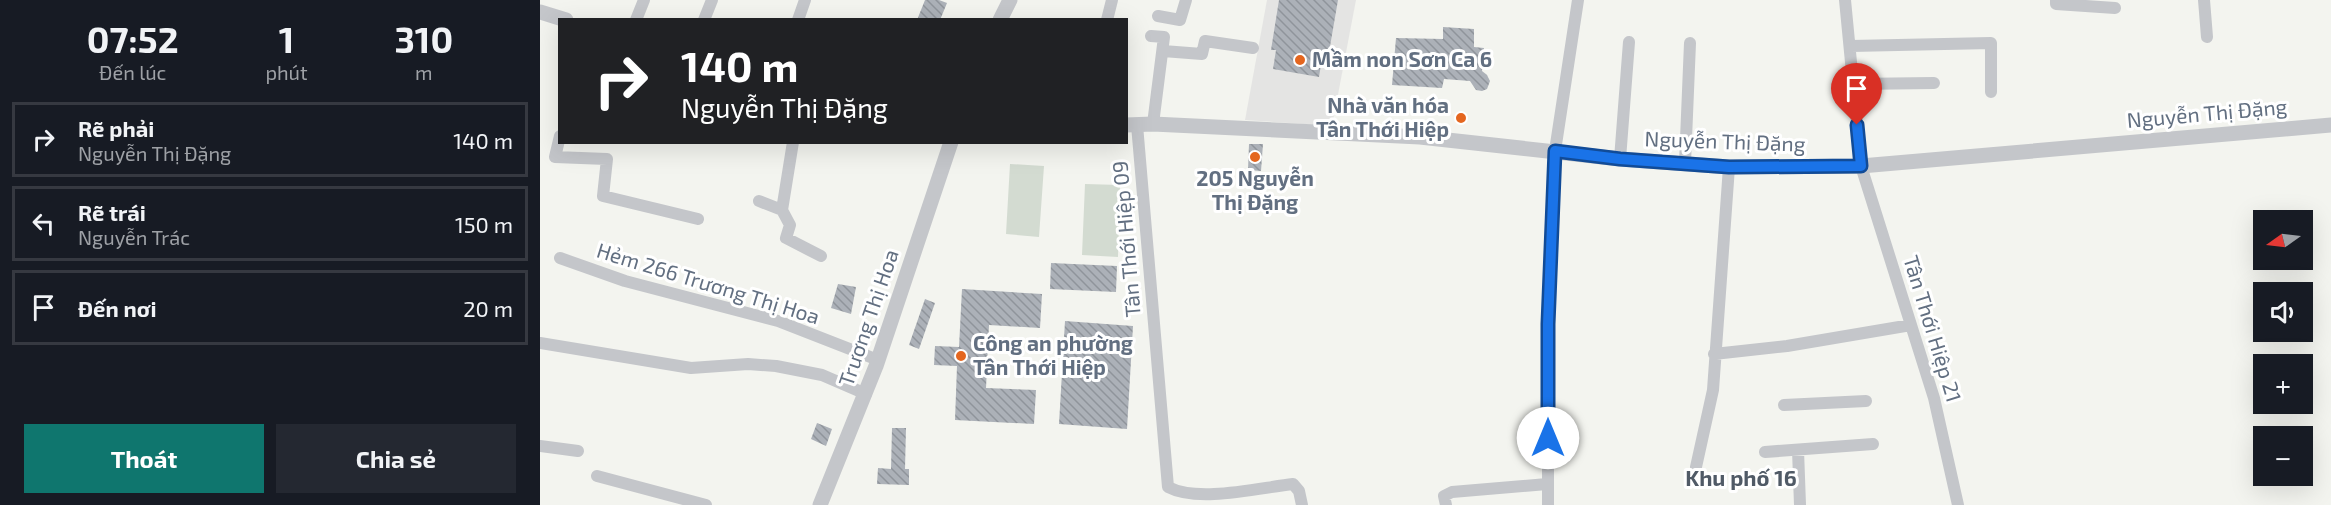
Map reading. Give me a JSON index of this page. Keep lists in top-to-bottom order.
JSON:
{
  "streets": {
    "street": [
      "Nguyễn Thị Đặng",
      "Tân Thới Hiệp 09",
      "Hẻm 266 Trương Thị Hoa",
      "Trương Thị Hoa",
      "Tân Thới Hiệp 21"
    ]
  },
  "crossings": [
    ["Nguyễn Thị Đặng", "Tân Thới Hiệp 09"],
    ["Nguyễn Thị Đặng", "Tân Thới Hiệp 21"],
    ["Hẻm 266 Trương Thị Hoa", "Trương Thị Hoa"]
  ],
  "districts": ["Khu phố 16"],
  "places": [
    "Mầm non Sơn Ca 6",
    "Nhà văn hóa Tân Thới Hiệp",
    "205 Nguyễn Thị Đặng",
    "Công an phường Tân Thới Hiệp"
  ],
  "north": "left",
  "page": {
    "eta": [
      "07:52",
      "Đến lúc",
      "1",
      "phút",
      "310",
      "m"
    ],
    "turn": ["140 m", "Nguyễn Thị Đặng"],
    "list": [
      {
        "name": "Rẽ phải",
        "note": "Nguyễn Thị Đặng",
        "value": "140 m"
      },
      {
        "name": "Rẽ trái",
        "note": "Nguyễn Trác",
        "value": "150 m"
      },
      {
        "name": "Đến nơi",
        "value": "20 m"
      }
    ],
    "map_buttons": ["+", "−"],
    "buttons": ["Thoát", "Chia sẻ"]
  }
}
